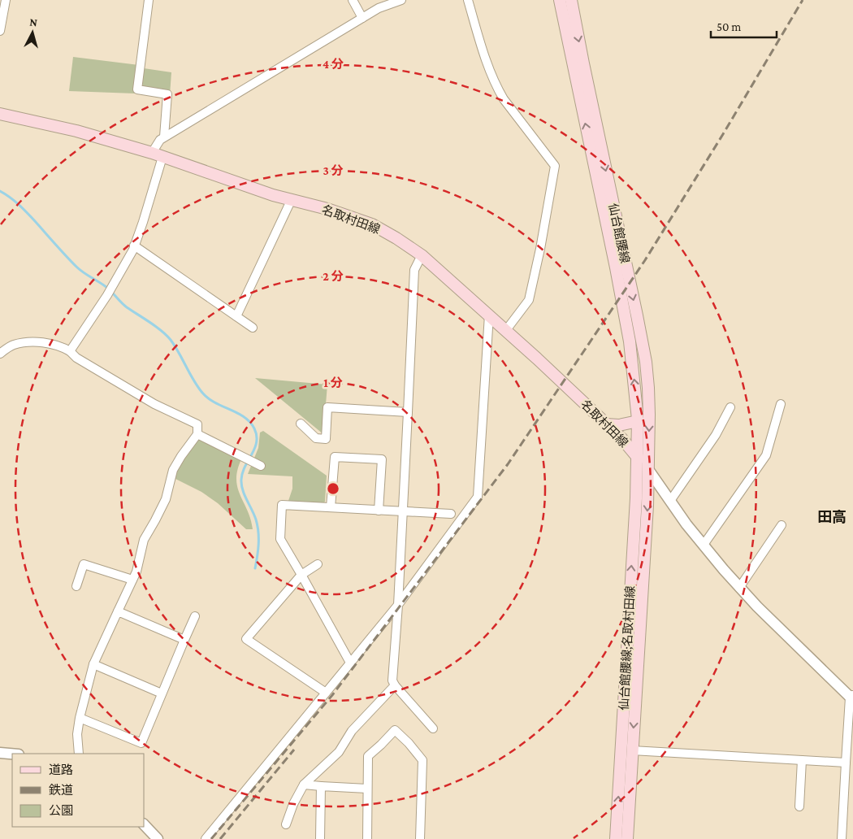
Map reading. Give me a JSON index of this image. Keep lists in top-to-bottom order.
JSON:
{
  "streets": {
    "main road": ["名取村田線", "仙台館腰線", "仙台館腰線;名取村田線"]
  },
  "crossings": [
    ["名取村田線", "仙台館腰線"],
    ["名取村田線", "仙台館腰線;名取村田線"],
    ["仙台館腰線", "仙台館腰線;名取村田線"]
  ],
  "districts": ["田高"],
  "legend": ["道路", "鉄道", "公園"],
  "scale_bar": "50 m",
  "north": "top",
  "rings": [
    "4 分",
    "3 分",
    "2 分",
    "1 分"
  ]
}
